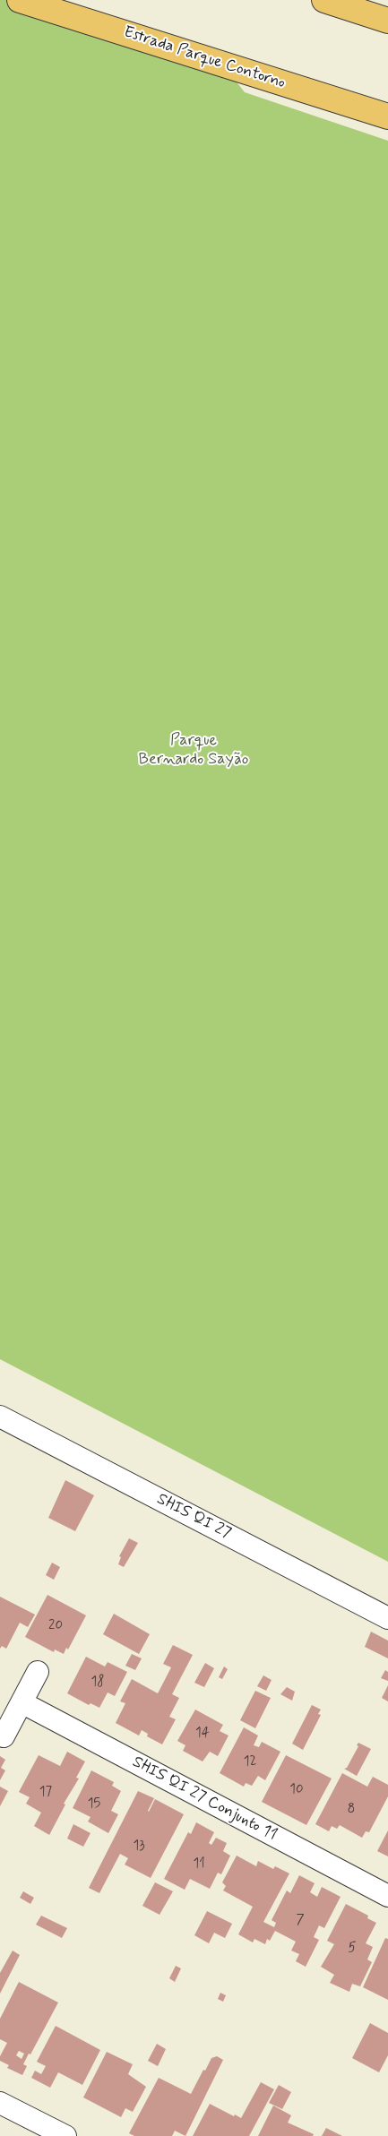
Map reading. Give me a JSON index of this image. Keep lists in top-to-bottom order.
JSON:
{
  "streets": {
    "main road": ["Estrada Parque Contorno"],
    "street": ["SHIS QI 27", "SHIS QI 27 Conjunto 11"]
  },
  "parks": ["Parque Bernardo Sayão"],
  "house_numbers": [
    "20",
    "18",
    "14",
    "12",
    "10",
    "17",
    "15",
    "8",
    "13",
    "11",
    "7",
    "5"
  ]
}
